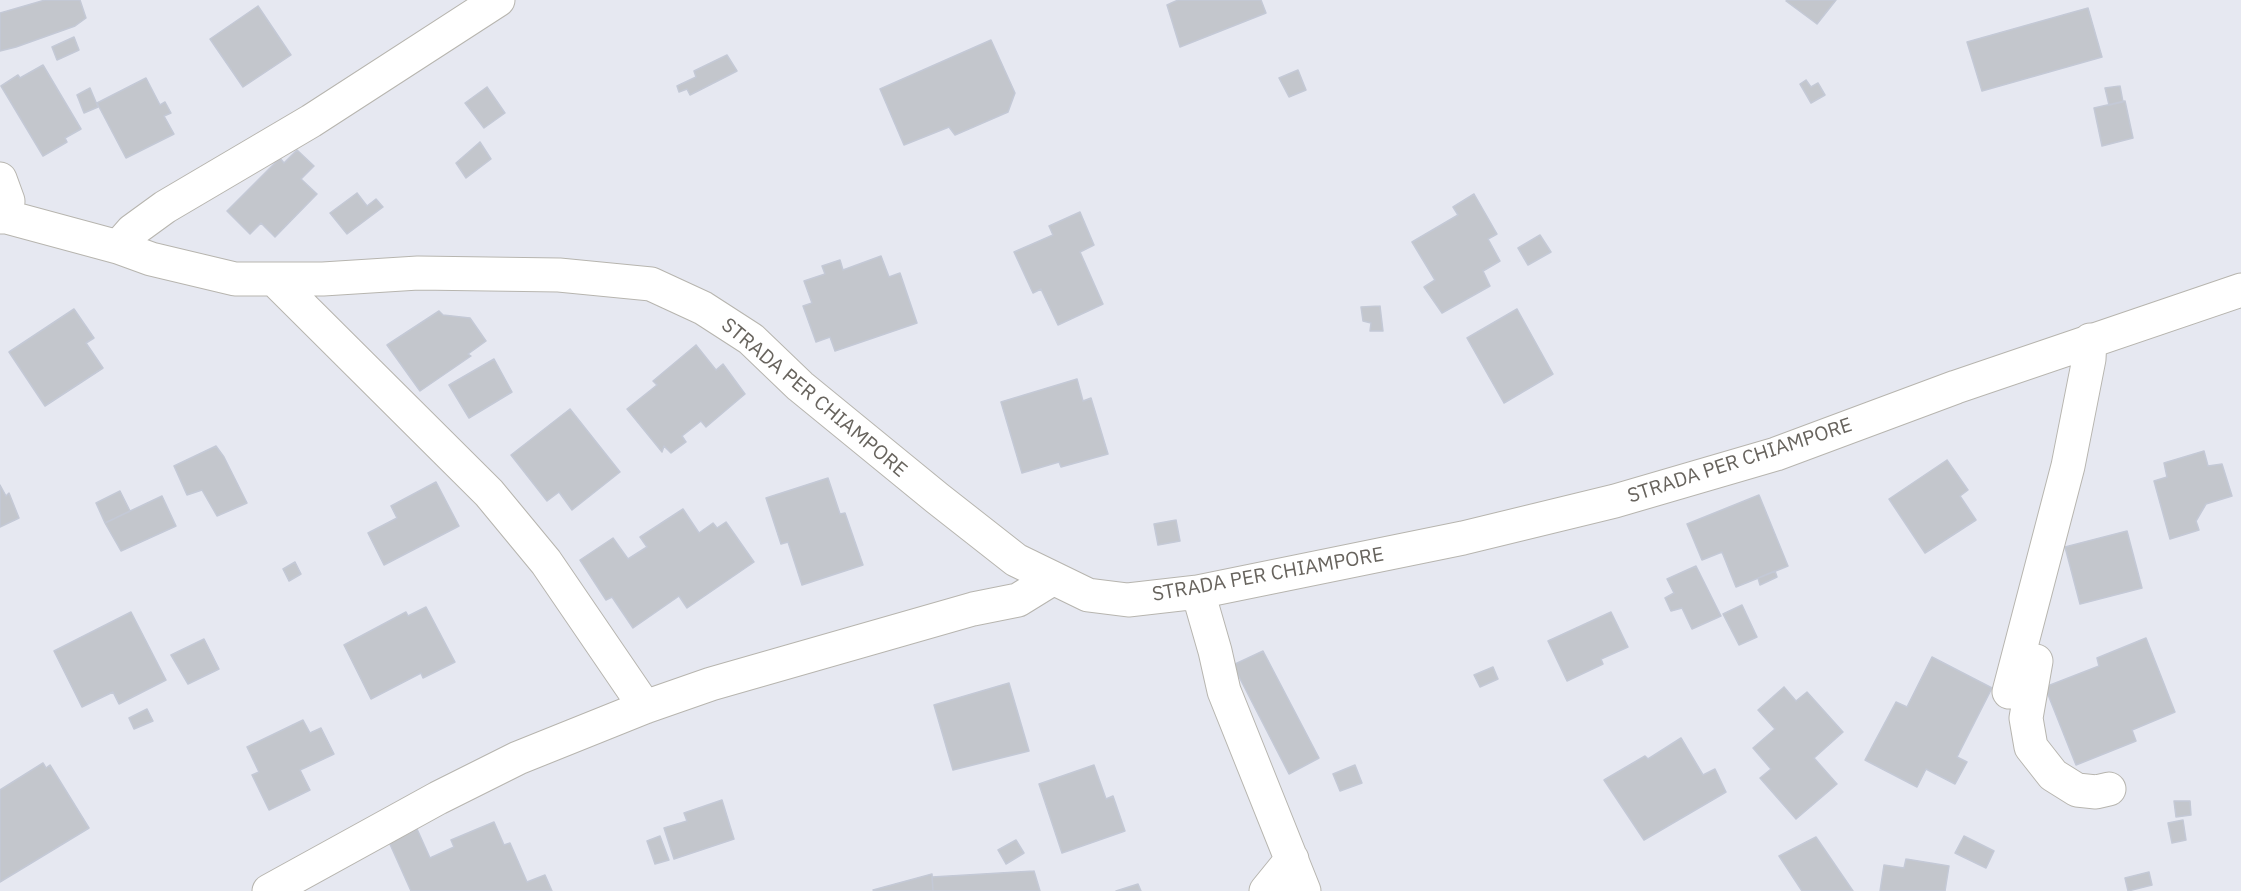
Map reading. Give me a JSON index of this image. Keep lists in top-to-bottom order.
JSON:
{
  "streets": {
    "street": ["STRADA PER CHIAMPORE"]
  }
}
